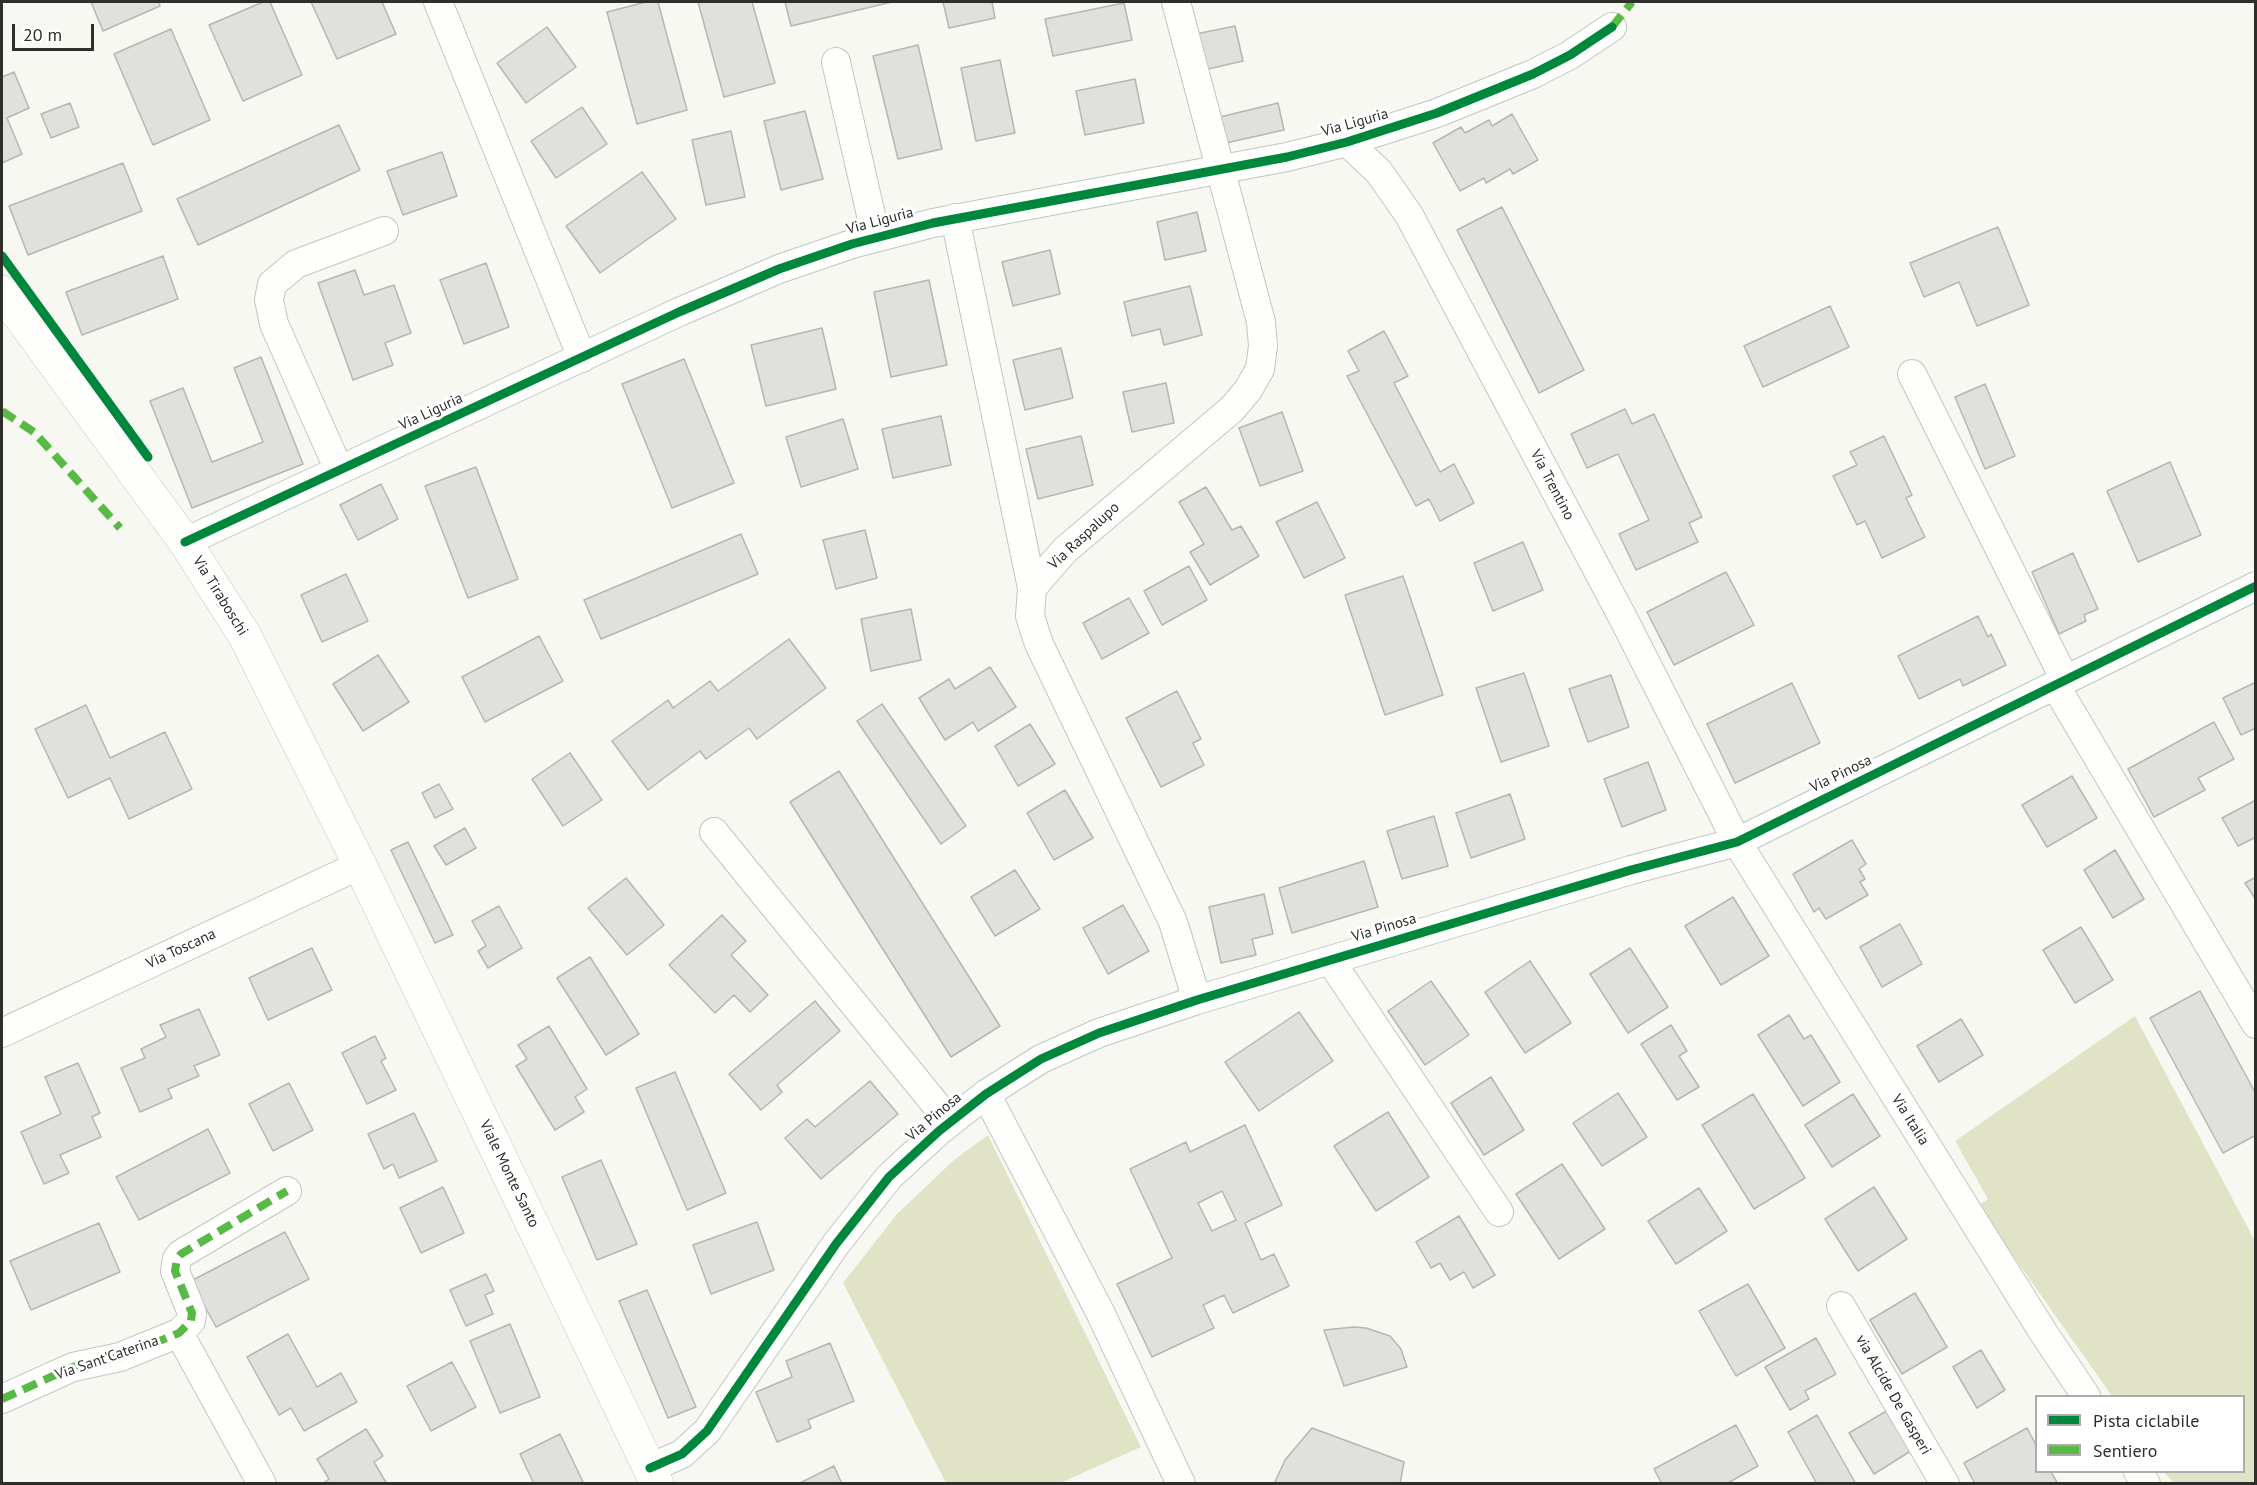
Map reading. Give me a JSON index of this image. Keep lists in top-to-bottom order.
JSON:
{
  "streets": {
    "street": [
      "Via Liguria",
      "Via Trentino",
      "Via Raspalupo",
      "Via Tiraboschi",
      "Via Pinosa",
      "Via Toscana",
      "Via Italia",
      "Viale Monte Santo",
      "Via Sant'Caterina",
      "via Alcide De Gasperi"
    ]
  },
  "crossings": [
    ["Via Liguria", "Via Trentino"],
    ["Via Liguria", "Via Raspalupo"],
    ["Via Liguria", "Via Tiraboschi"],
    ["Via Trentino", "Via Pinosa"],
    ["Via Trentino", "Via Italia"],
    ["Via Tiraboschi", "Via Toscana"],
    ["Via Tiraboschi", "Viale Monte Santo"],
    ["Via Pinosa", "Via Italia"],
    ["Via Pinosa", "Viale Monte Santo"],
    ["Via Toscana", "Viale Monte Santo"]
  ],
  "legend": ["Pista ciclabile", "Sentiero"],
  "scale_bar": "20 m"
}
